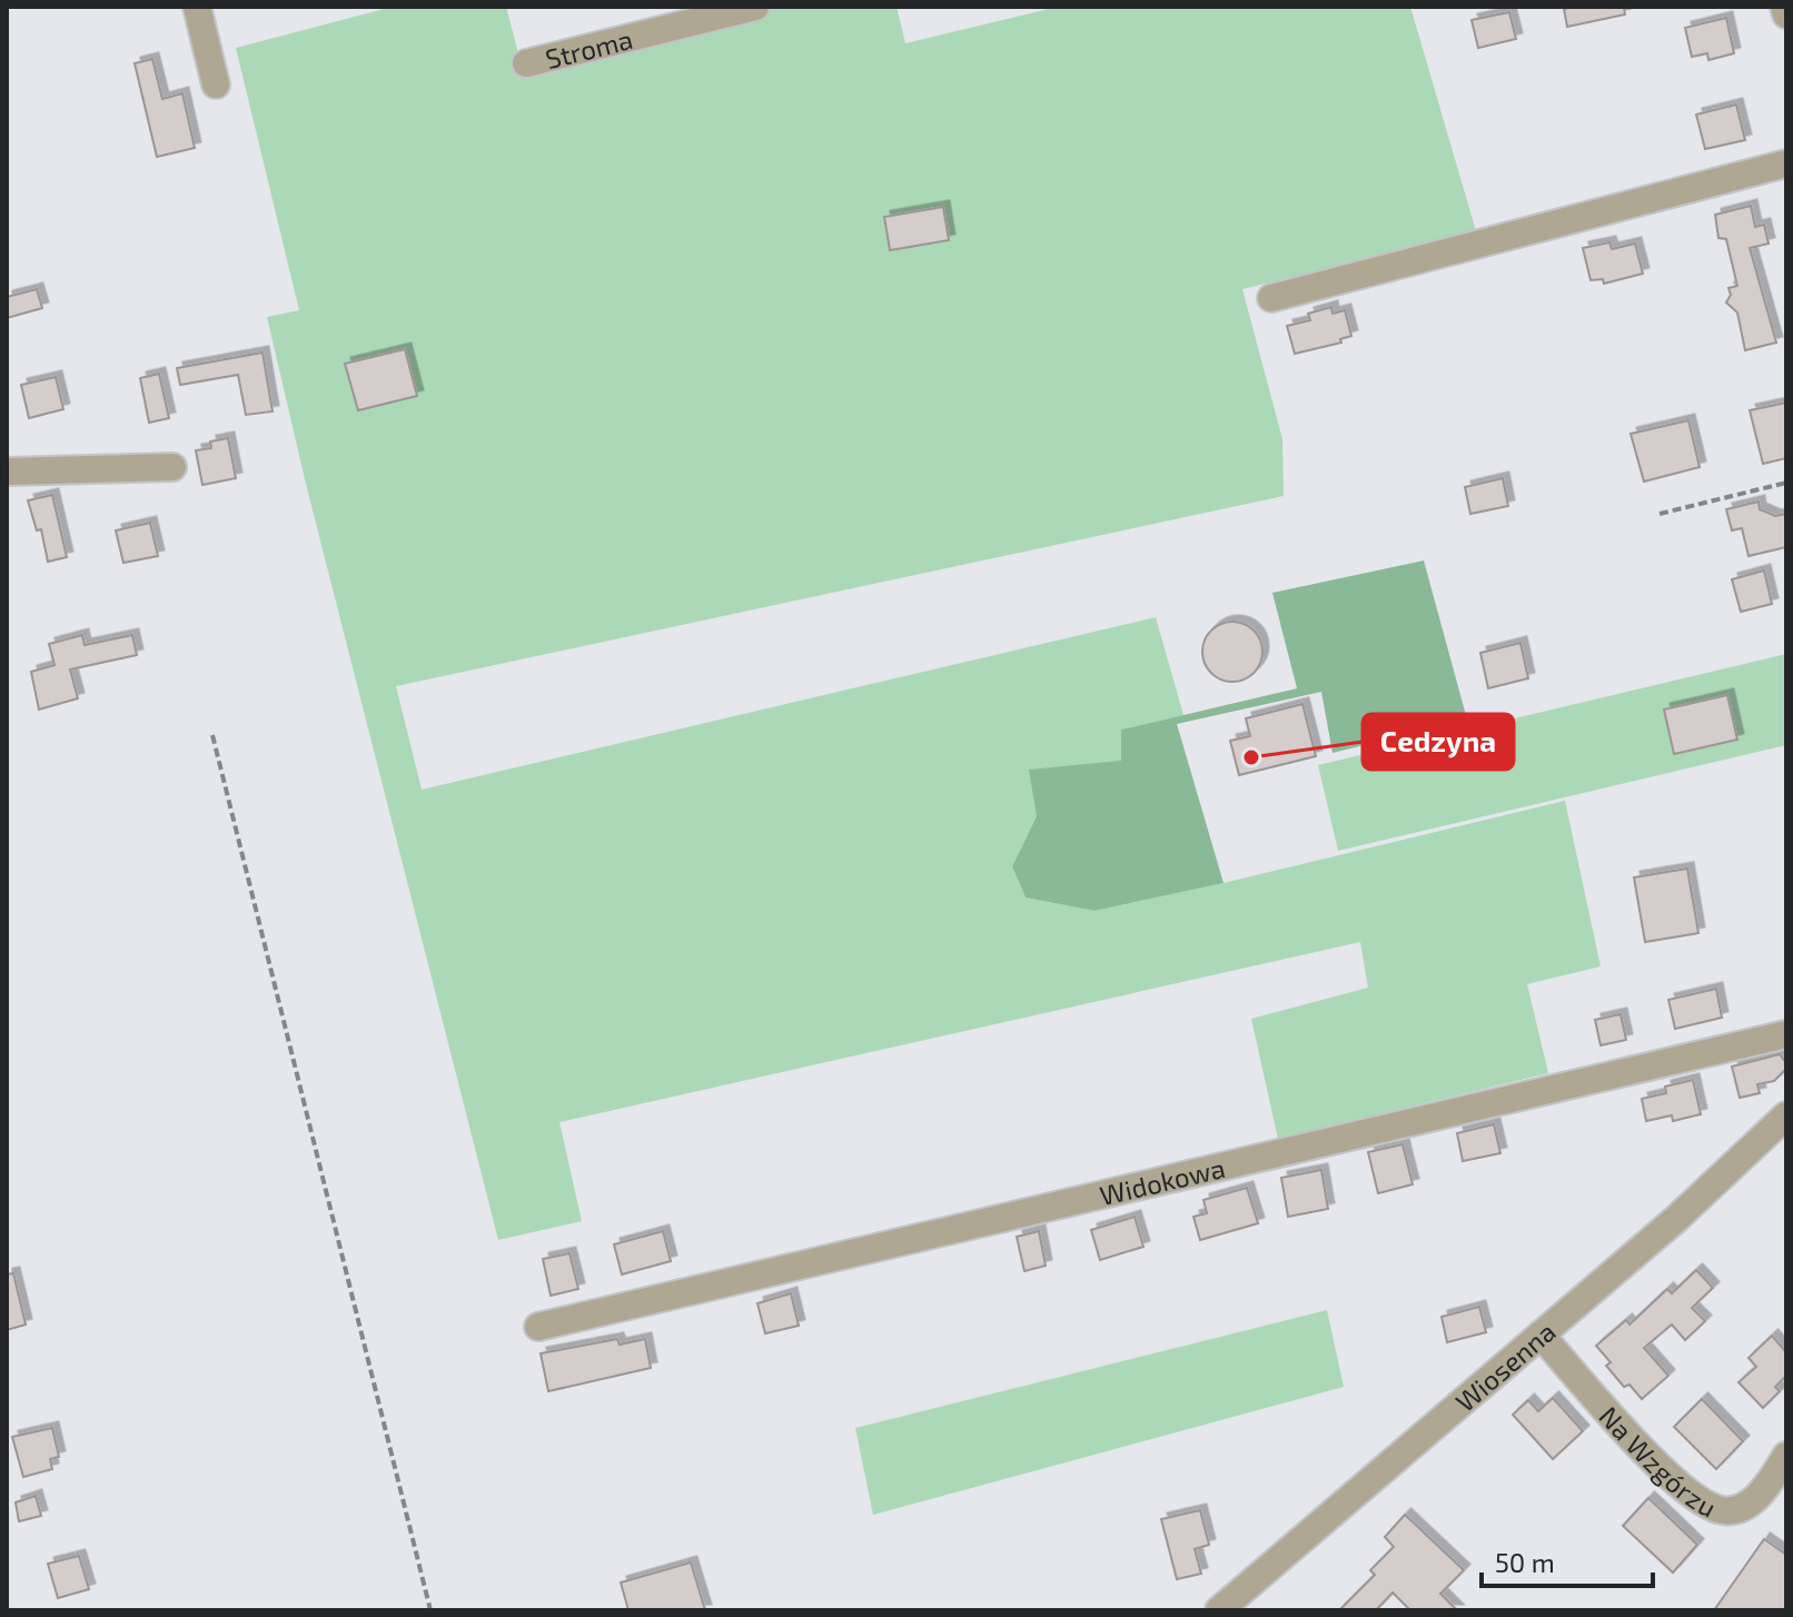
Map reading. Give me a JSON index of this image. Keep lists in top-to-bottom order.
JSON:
{
  "streets": {
    "street": [
      "Stroma",
      "Widokowa",
      "Wiosenna",
      "Na Wzgórzu"
    ]
  },
  "crossings": [
    ["Wiosenna", "Na Wzgórzu"]
  ],
  "places": ["Cedzyna"],
  "scale_bar": "50 m"
}
